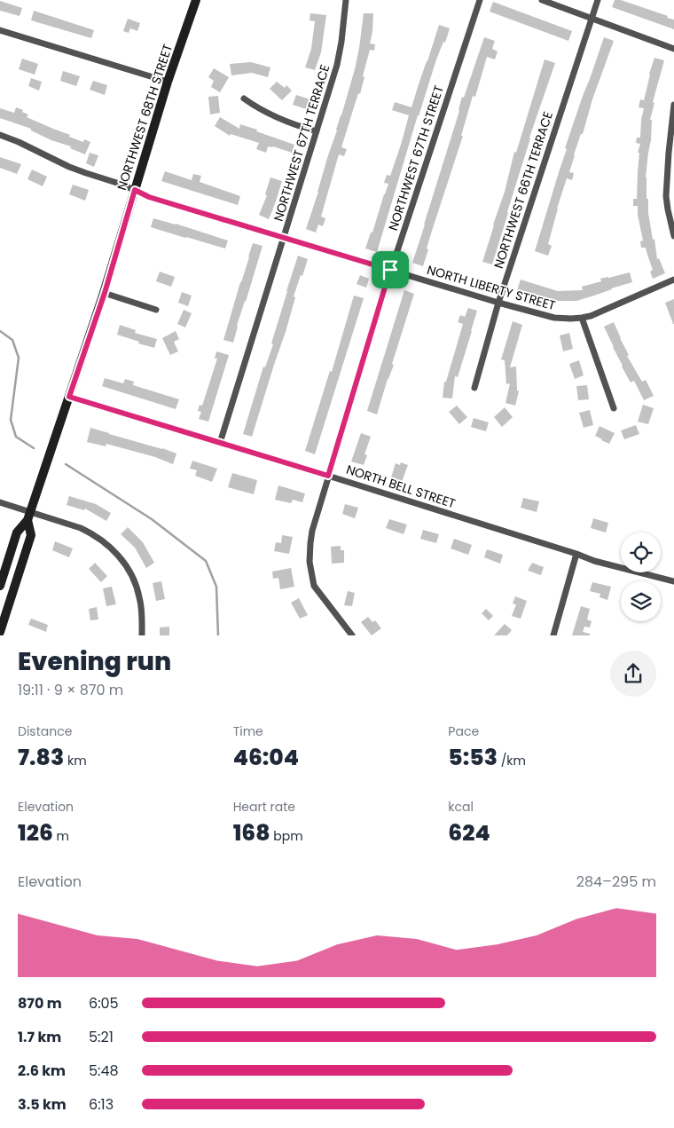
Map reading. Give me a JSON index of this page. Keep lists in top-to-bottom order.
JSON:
{
  "streets": {
    "main road": ["NORTHWEST 68TH STREET"],
    "street": [
      "NORTHWEST 67TH TERRACE",
      "NORTHWEST 67TH STREET",
      "NORTHWEST 66TH TERRACE",
      "NORTH LIBERTY STREET",
      "NORTH BELL STREET"
    ]
  },
  "crossings": [
    ["NORTHWEST 68TH STREET", "NORTH LIBERTY STREET"],
    ["NORTHWEST 68TH STREET", "NORTH BELL STREET"],
    ["NORTHWEST 67TH TERRACE", "NORTH LIBERTY STREET"],
    ["NORTHWEST 67TH TERRACE", "NORTH BELL STREET"],
    ["NORTHWEST 67TH STREET", "NORTH LIBERTY STREET"],
    ["NORTHWEST 67TH STREET", "NORTH BELL STREET"],
    ["NORTHWEST 66TH TERRACE", "NORTH LIBERTY STREET"]
  ],
  "page": {
    "heading": ["Evening run", "19:11 · 9 × 870 m"],
    "stats": [
      ["Distance", "7.83 km"],
      ["Time", "46:04"],
      ["Pace", "5:53 /km"],
      ["Elevation", "126 m"],
      ["Heart rate", "168 bpm"],
      ["kcal", "624"]
    ],
    "chart": ["Elevation", "284–295 m"],
    "list": [
      {
        "name": "870 m",
        "note": "6:05"
      },
      {
        "name": "1.7 km",
        "note": "5:21"
      },
      {
        "name": "2.6 km",
        "note": "5:48"
      },
      {
        "name": "3.5 km",
        "note": "6:13"
      }
    ]
  }
}
